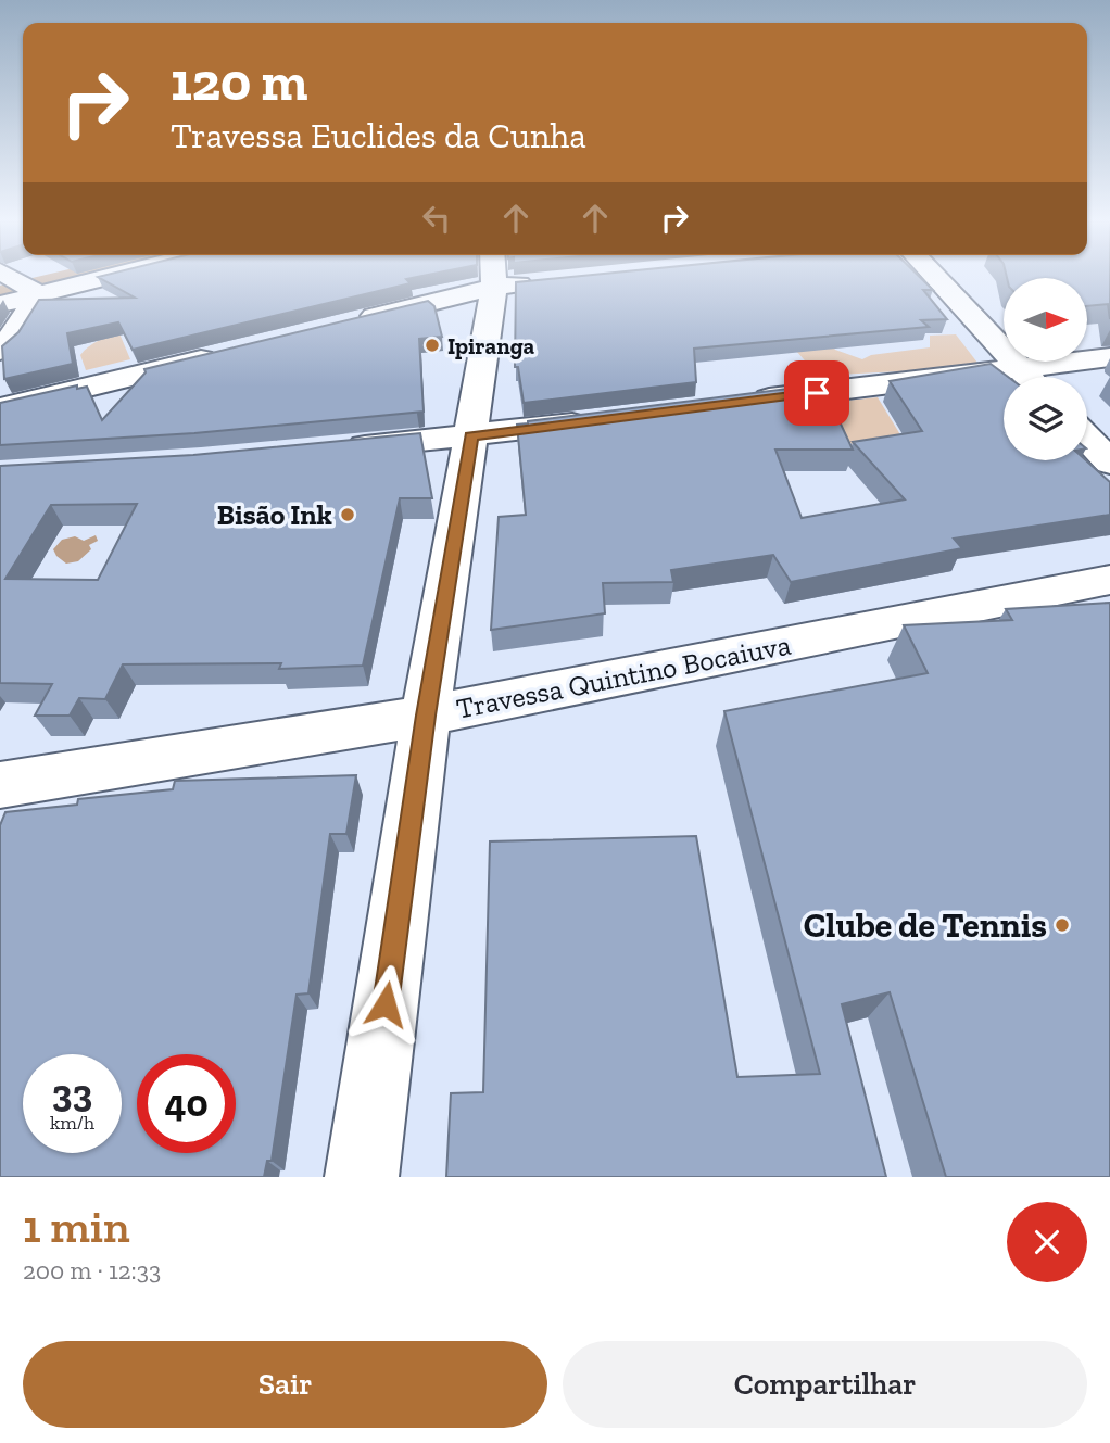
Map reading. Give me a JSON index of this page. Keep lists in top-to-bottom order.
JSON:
{
  "streets": {
    "street": ["Travessa Quintino Bocaiuva"]
  },
  "places": ["Ipiranga", "Bisão Ink", "Clube de Tennis"],
  "north": "right",
  "page": {
    "turn": ["120 m", "Travessa Euclides da Cunha"],
    "speed": "33 km/h",
    "limit": "40",
    "heading": ["1 min", "200 m · 12:33"],
    "buttons": ["Sair", "Compartilhar"]
  }
}
